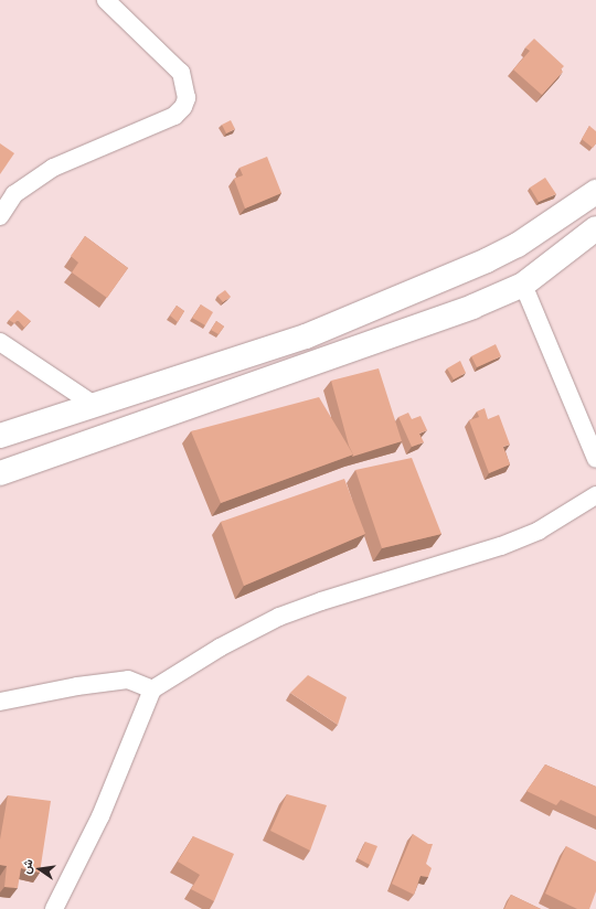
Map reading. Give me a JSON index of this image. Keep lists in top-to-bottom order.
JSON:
{
  "north": "left"
}
